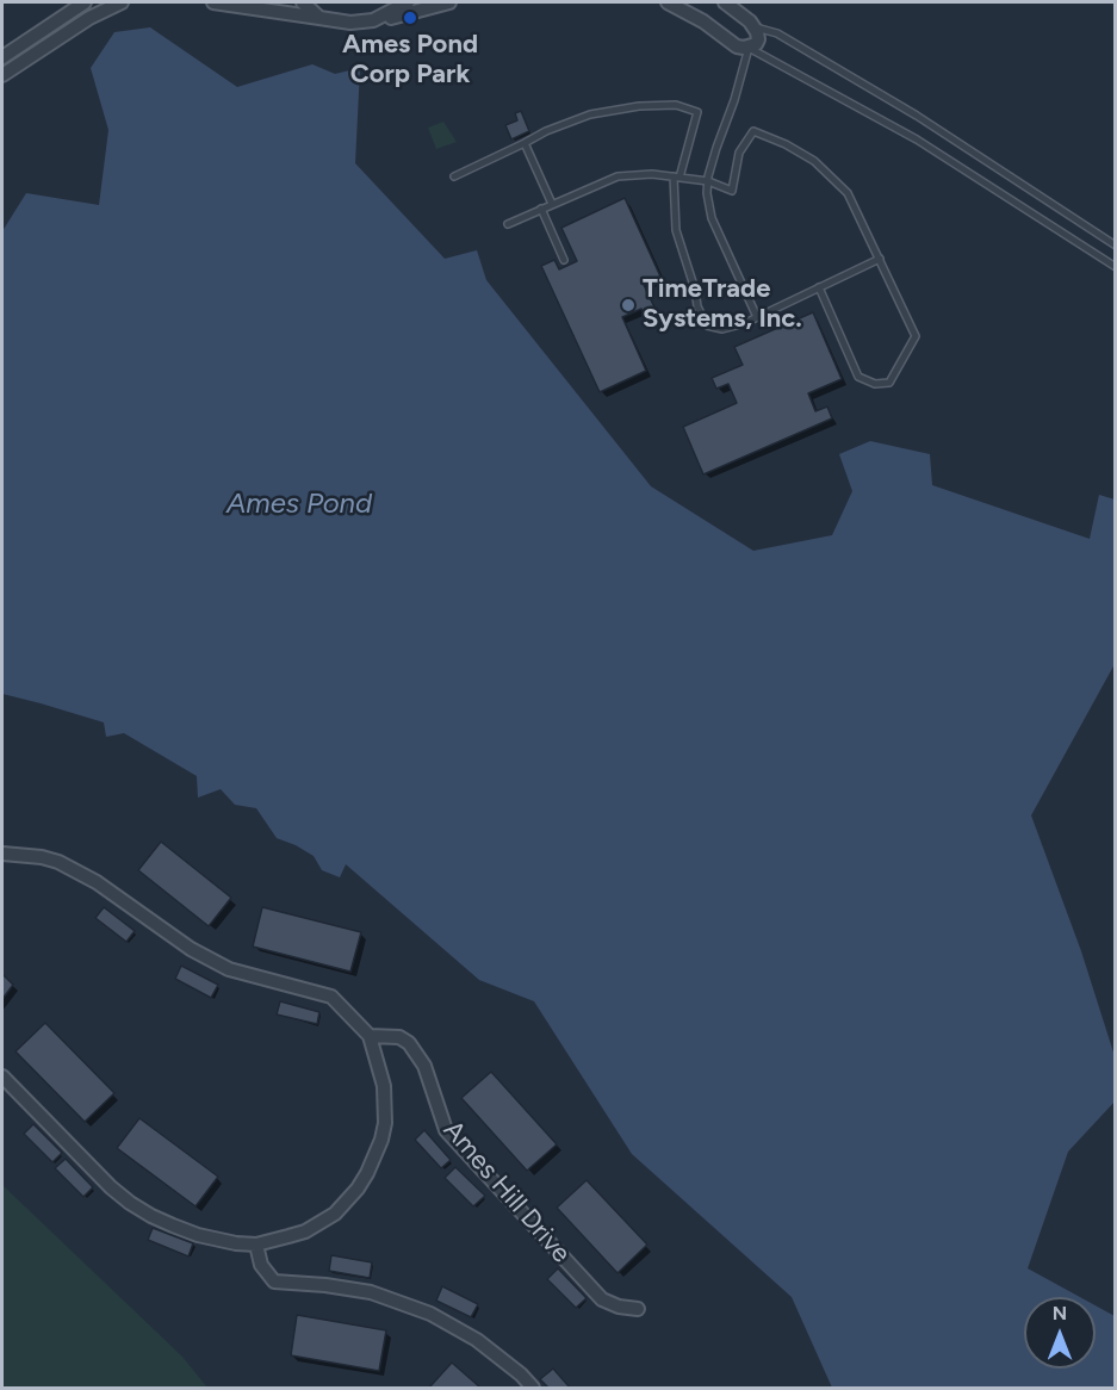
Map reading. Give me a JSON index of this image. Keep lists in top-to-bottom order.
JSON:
{
  "streets": {
    "street": ["Ames Hill Drive"]
  },
  "water": ["Ames Pond"],
  "places": ["Ames Pond Corp Park", "TimeTrade Systems, Inc."],
  "north": "top"
}
